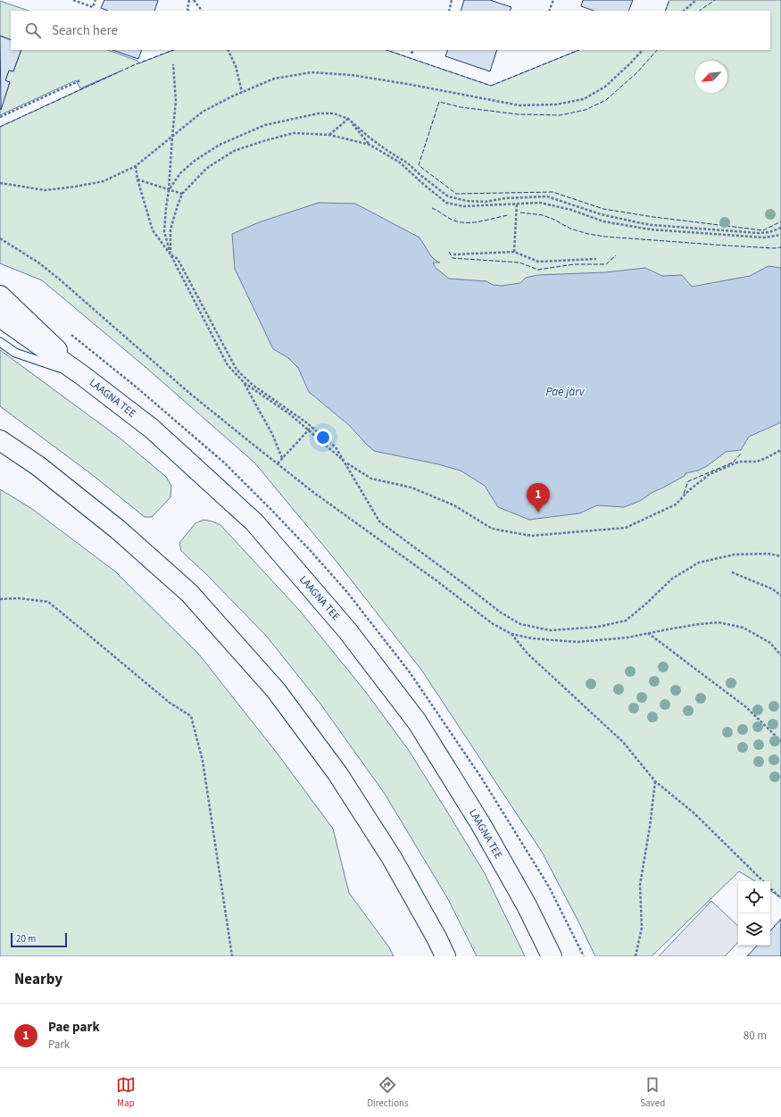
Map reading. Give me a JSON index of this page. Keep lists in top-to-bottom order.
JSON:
{
  "streets": {
    "main road": ["LAAGNA TEE"]
  },
  "water": ["Pae järv"],
  "scale_bar": "20 m",
  "north": "bottom left",
  "page": {
    "search": "Search here",
    "pins": "1",
    "scale": "20 m",
    "heading": "Nearby",
    "list": [
      {
        "mark": "1",
        "name": "Pae park",
        "note": "Park",
        "value": "80 m"
      }
    ],
    "nav": ["Map", "Directions", "Saved"]
  }
}
